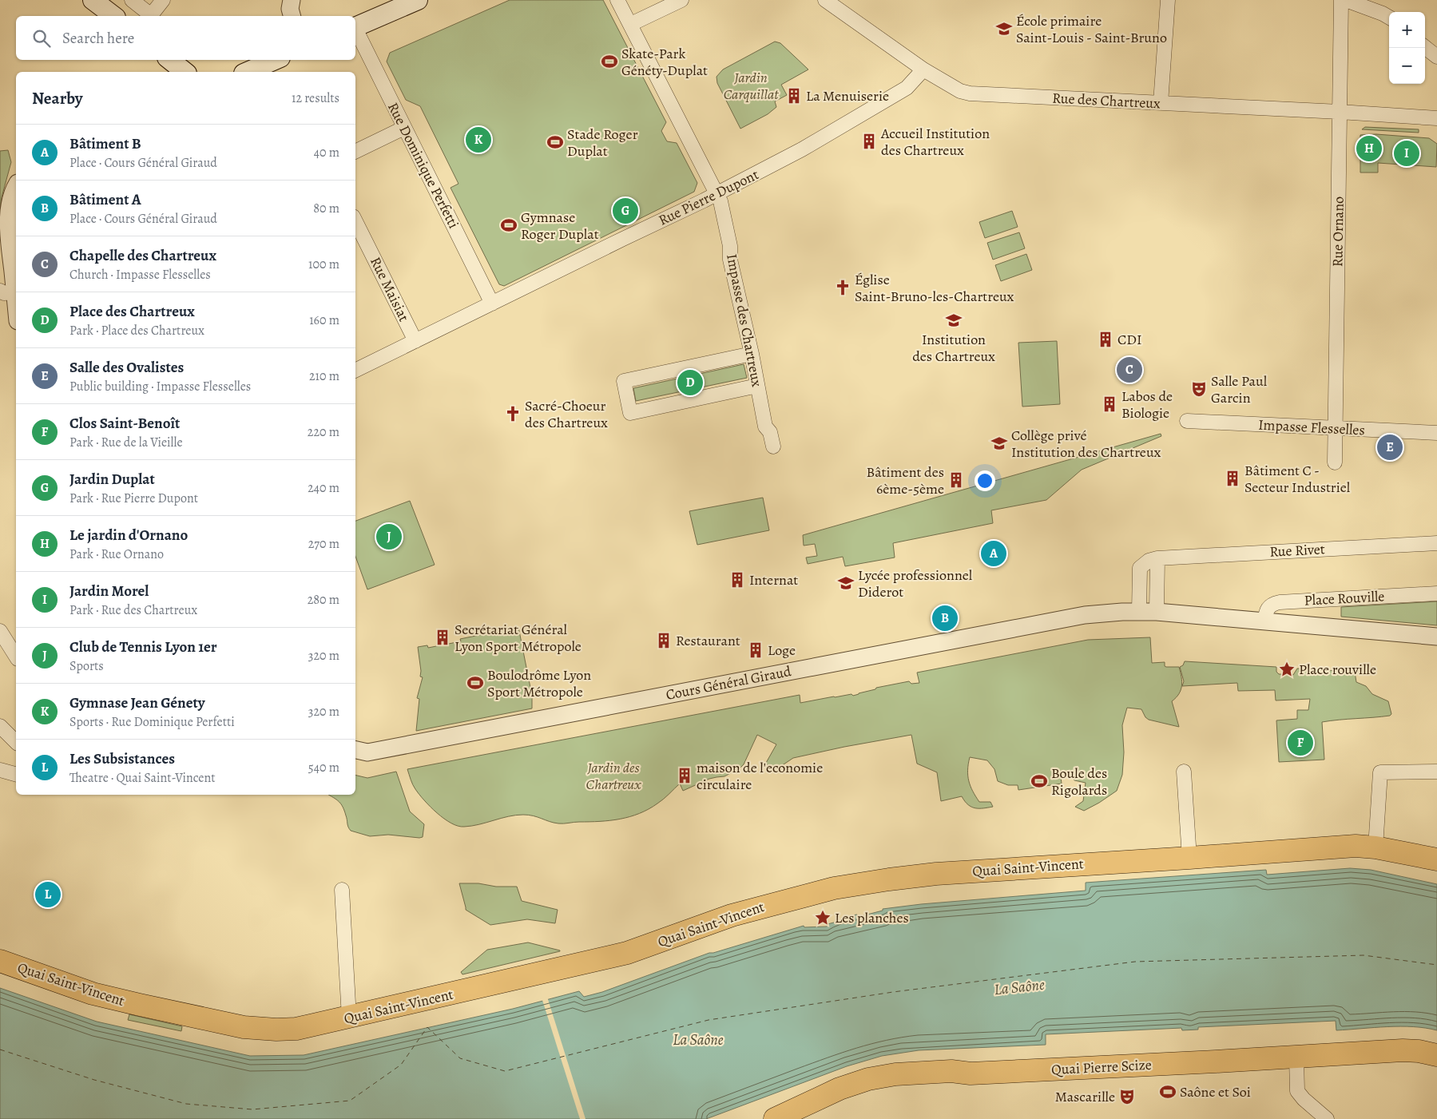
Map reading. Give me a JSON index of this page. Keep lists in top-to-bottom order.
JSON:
{
  "streets": {
    "main road": ["Quai Saint-Vincent", "Quai Pierre Scize"],
    "street": [
      "Rue des Chartreux",
      "Rue Dominique Perfetti",
      "Rue Pierre Dupont",
      "Rue Ornano",
      "Rue Maisiat",
      "Impasse des Chartreux",
      "Impasse Flesselles",
      "Rue Rivet",
      "Place Rouville",
      "Cours Général Giraud"
    ]
  },
  "crossings": [
    ["Rue des Chartreux", "Rue Pierre Dupont"],
    ["Rue des Chartreux", "Rue Ornano"],
    ["Rue Dominique Perfetti", "Rue Pierre Dupont"],
    ["Rue Pierre Dupont", "Rue Maisiat"],
    ["Rue Pierre Dupont", "Impasse des Chartreux"],
    ["Rue Ornano", "Impasse Flesselles"],
    ["Place Rouville", "Cours Général Giraud"]
  ],
  "water": ["La Saône"],
  "parks": ["Jardin Carquillat", "Jardin des Chartreux"],
  "places": {
    "school or university": [
      "École primaire Saint-Louis - Saint-Bruno",
      "Institution des Chartreux",
      "Collège privé Institution des Chartreux",
      "Lycée professionnel Diderot"
    ],
    "sports": [
      "Skate-Park Généty-Duplat",
      "Stade Roger Duplat",
      "Gymnase Roger Duplat",
      "Boulodrôme Lyon Sport Métropole",
      "Boule des Rigolards",
      "Saône et Soi"
    ],
    "building": [
      "La Menuiserie",
      "Accueil Institution des Chartreux",
      "CDI",
      "Labos de Biologie",
      "Bâtiment C - Secteur Industriel",
      "Bâtiment des 6ème-5ème",
      "Internat",
      "Secrétariat Général Lyon Sport Métropole",
      "Restaurant",
      "Loge",
      "maison de l'economie circulaire"
    ],
    "church": ["Église Saint-Bruno-les-Chartreux", "Sacré-Choeur des Chartreux"],
    "theatre": ["Salle Paul Garcin", "Mascarille"],
    "place": ["Place rouville", "Les planches"]
  },
  "page": {
    "map_buttons": ["+", "−"],
    "search": "Search here",
    "heading": ["Nearby", "12 results"],
    "list": [
      {
        "mark": "A",
        "name": "Bâtiment B",
        "note": "Place · Cours Général Giraud",
        "value": "40 m"
      },
      {
        "mark": "B",
        "name": "Bâtiment A",
        "note": "Place · Cours Général Giraud",
        "value": "80 m"
      },
      {
        "mark": "C",
        "name": "Chapelle des Chartreux",
        "note": "Church · Impasse Flesselles",
        "value": "100 m"
      },
      {
        "mark": "D",
        "name": "Place des Chartreux",
        "note": "Park · Place des Chartreux",
        "value": "160 m"
      },
      {
        "mark": "E",
        "name": "Salle des Ovalistes",
        "note": "Public building · Impasse Flesselles",
        "value": "210 m"
      },
      {
        "mark": "F",
        "name": "Clos Saint-Benoît",
        "note": "Park · Rue de la Vieille",
        "value": "220 m"
      },
      {
        "mark": "G",
        "name": "Jardin Duplat",
        "note": "Park · Rue Pierre Dupont",
        "value": "240 m"
      },
      {
        "mark": "H",
        "name": "Le jardin d'Ornano",
        "note": "Park · Rue Ornano",
        "value": "270 m"
      },
      {
        "mark": "I",
        "name": "Jardin Morel",
        "note": "Park · Rue des Chartreux",
        "value": "280 m"
      },
      {
        "mark": "J",
        "name": "Club de Tennis Lyon 1er",
        "note": "Sports",
        "value": "320 m"
      },
      {
        "mark": "K",
        "name": "Gymnase Jean Génety",
        "note": "Sports · Rue Dominique Perfetti",
        "value": "320 m"
      },
      {
        "mark": "L",
        "name": "Les Subsistances",
        "note": "Theatre · Quai Saint-Vincent",
        "value": "540 m"
      }
    ],
    "pins": [
      "K",
      "H",
      "I",
      "G",
      "C",
      "D",
      "E",
      "J",
      "A",
      "B",
      "F",
      "L"
    ]
  }
}
